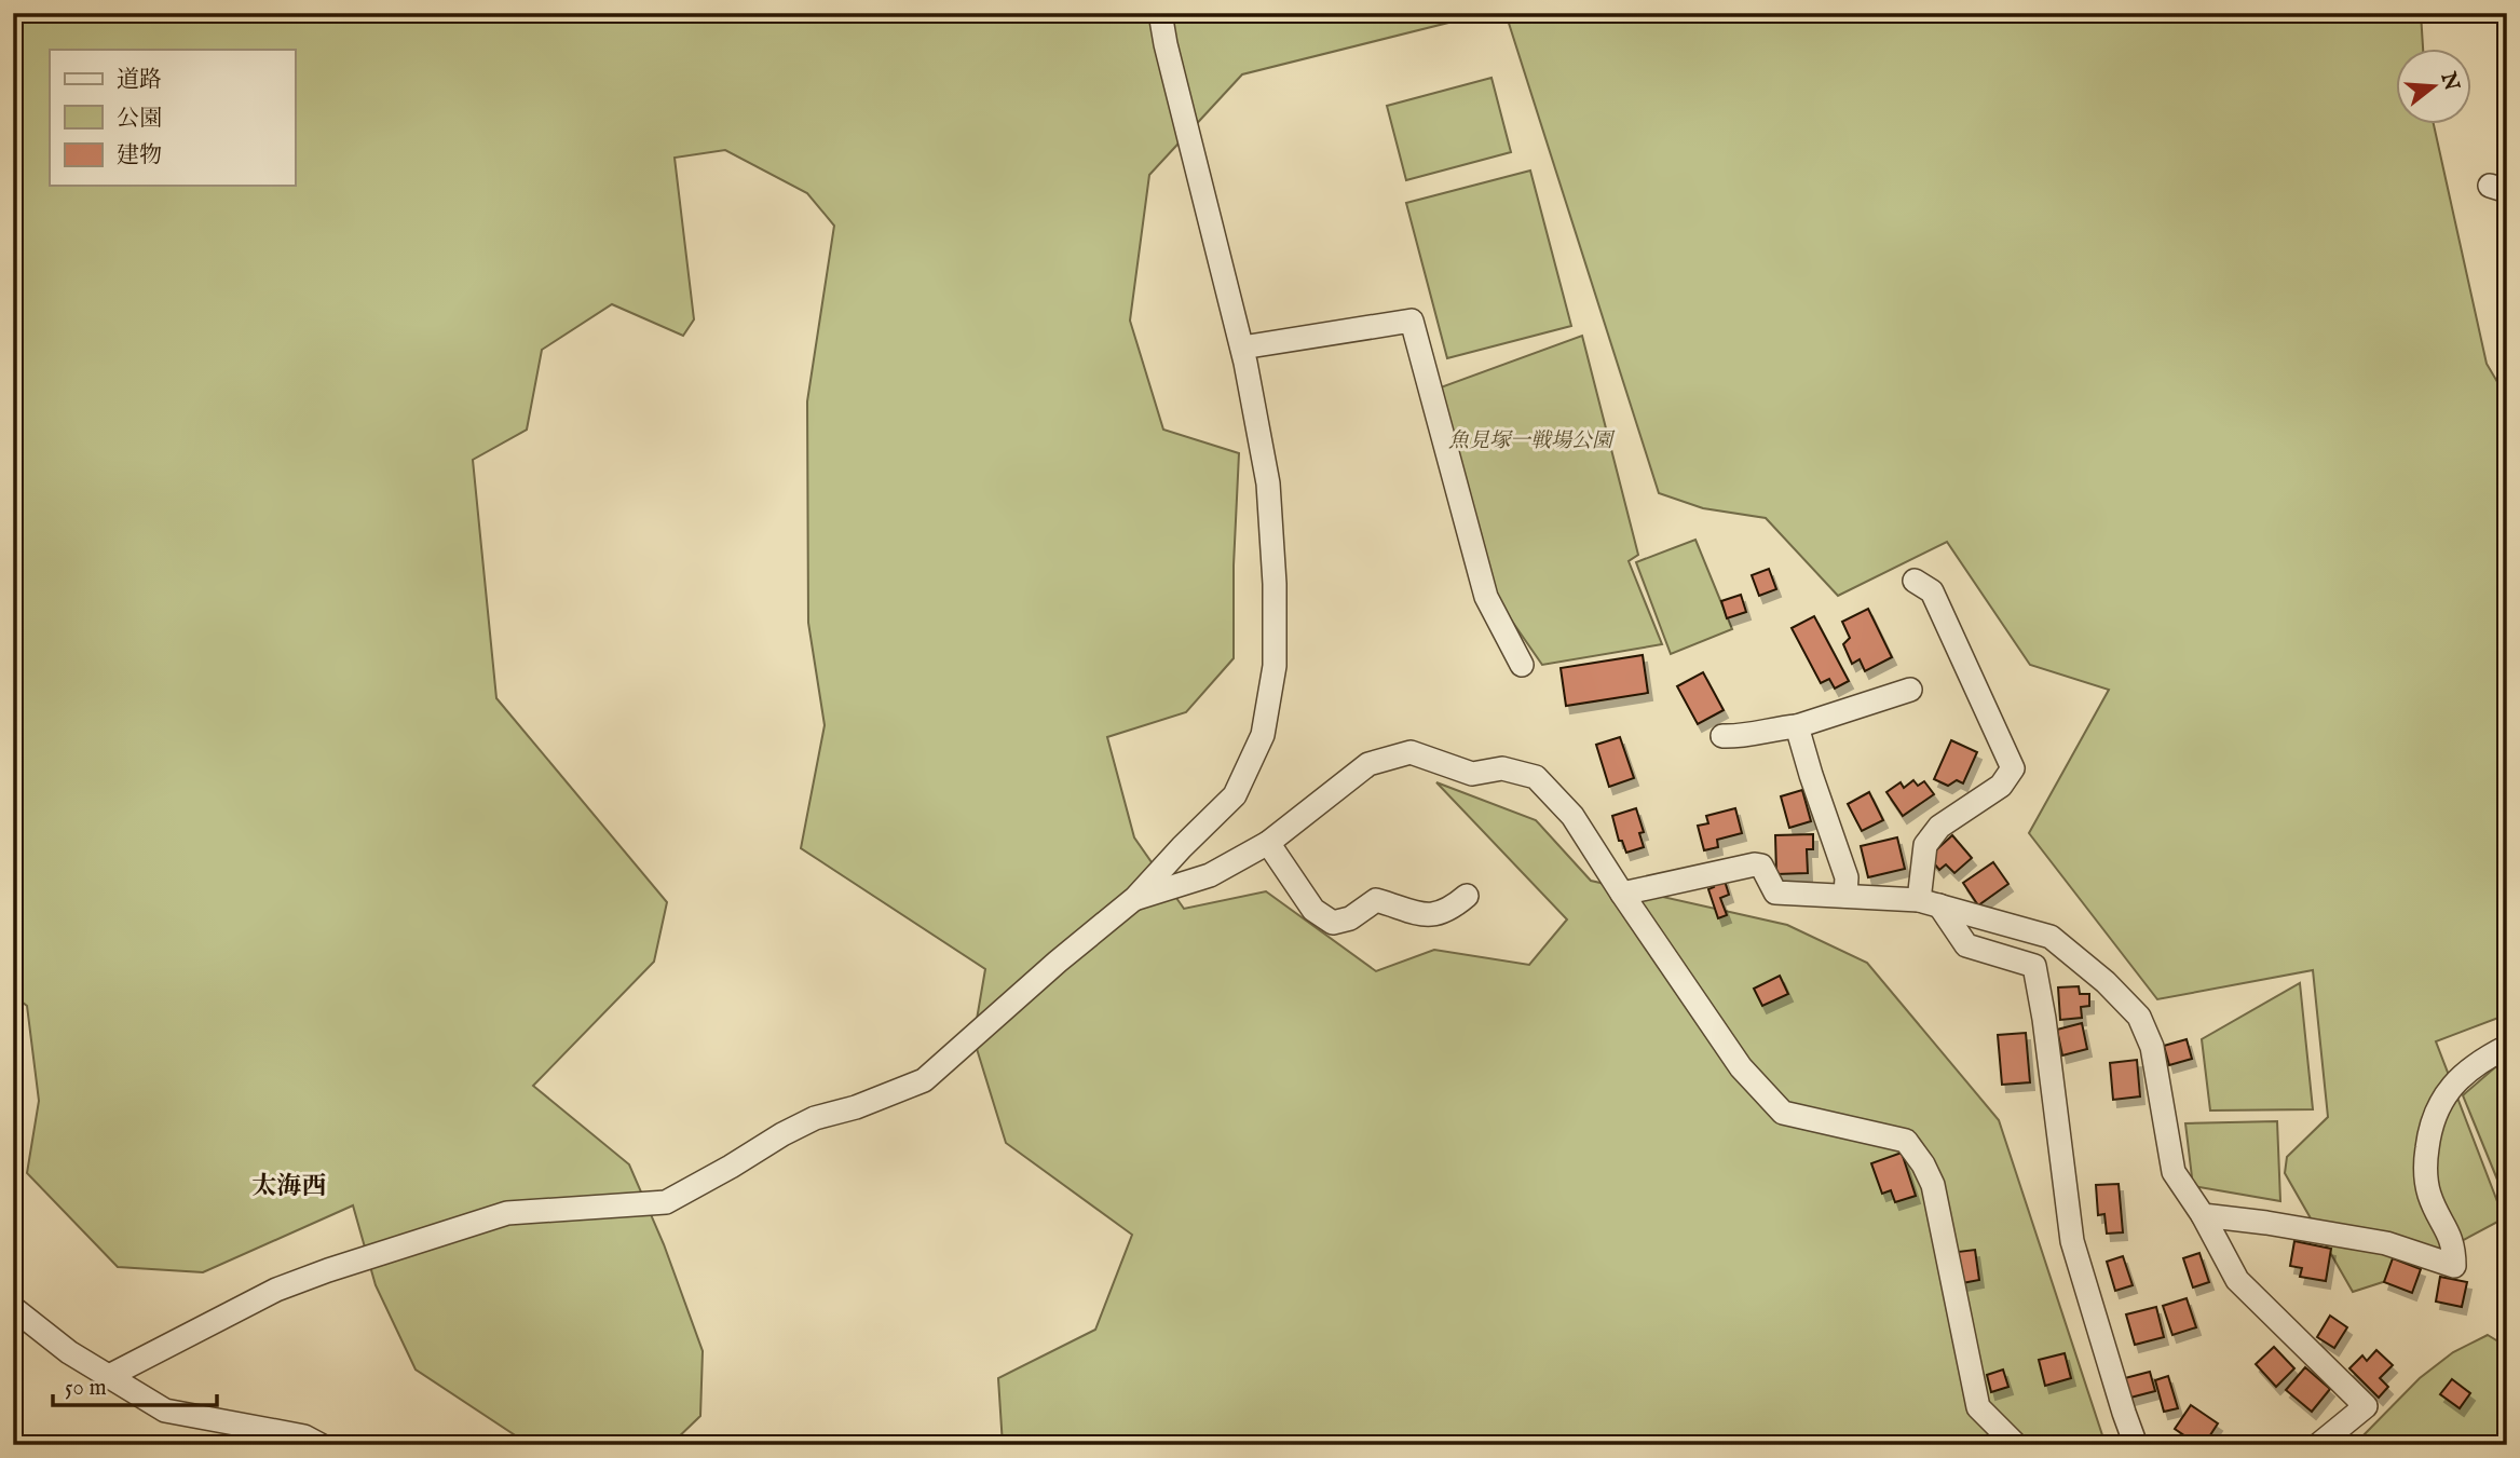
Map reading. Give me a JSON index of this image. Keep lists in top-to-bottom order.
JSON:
{
  "districts": ["太海西"],
  "parks": ["魚見塚一戦場公園"],
  "legend": ["道路", "公園", "建物"],
  "scale_bar": "50 m",
  "north": "right"
}
